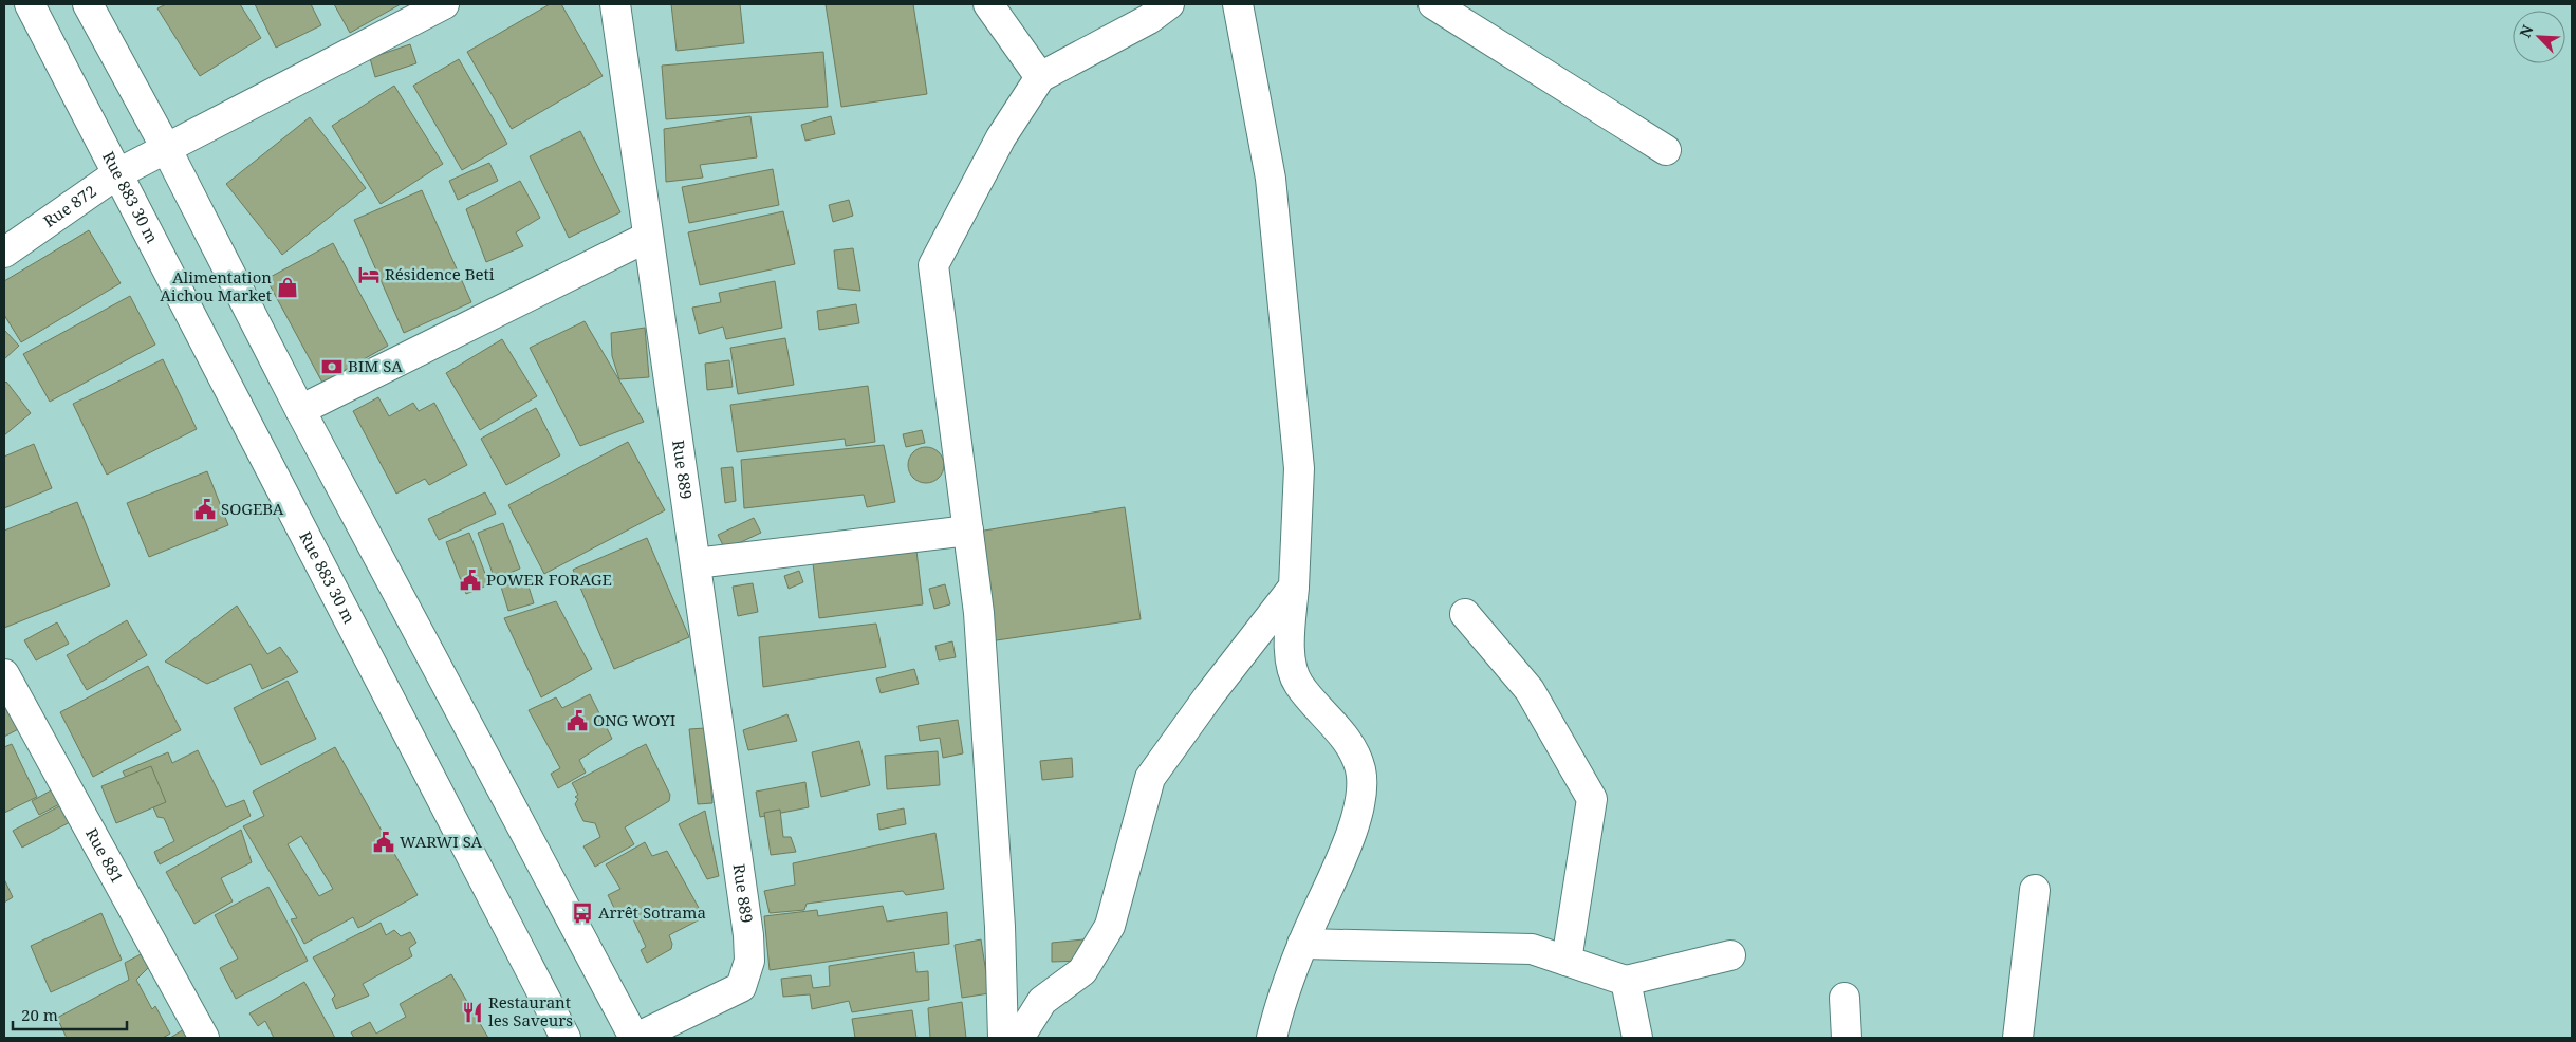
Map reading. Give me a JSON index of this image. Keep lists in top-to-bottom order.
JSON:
{
  "streets": {
    "street": [
      "Rue 883 30 m",
      "Rue 872",
      "Rue 889",
      "Rue 881"
    ]
  },
  "crossings": [
    ["Rue 883 30 m", "Rue 872"]
  ],
  "places": {
    "hotel": ["Résidence Beti"],
    "shop": ["Alimentation Aichou Market"],
    "bank": ["BIM SA"],
    "public building": [
      "SOGEBA",
      "POWER FORAGE",
      "ONG WOYI",
      "WARWI SA"
    ],
    "bus stop": ["Arrêt Sotrama"],
    "restaurant": ["Restaurant les Saveurs"]
  },
  "scale_bar": "20 m",
  "north": "top left"
}
